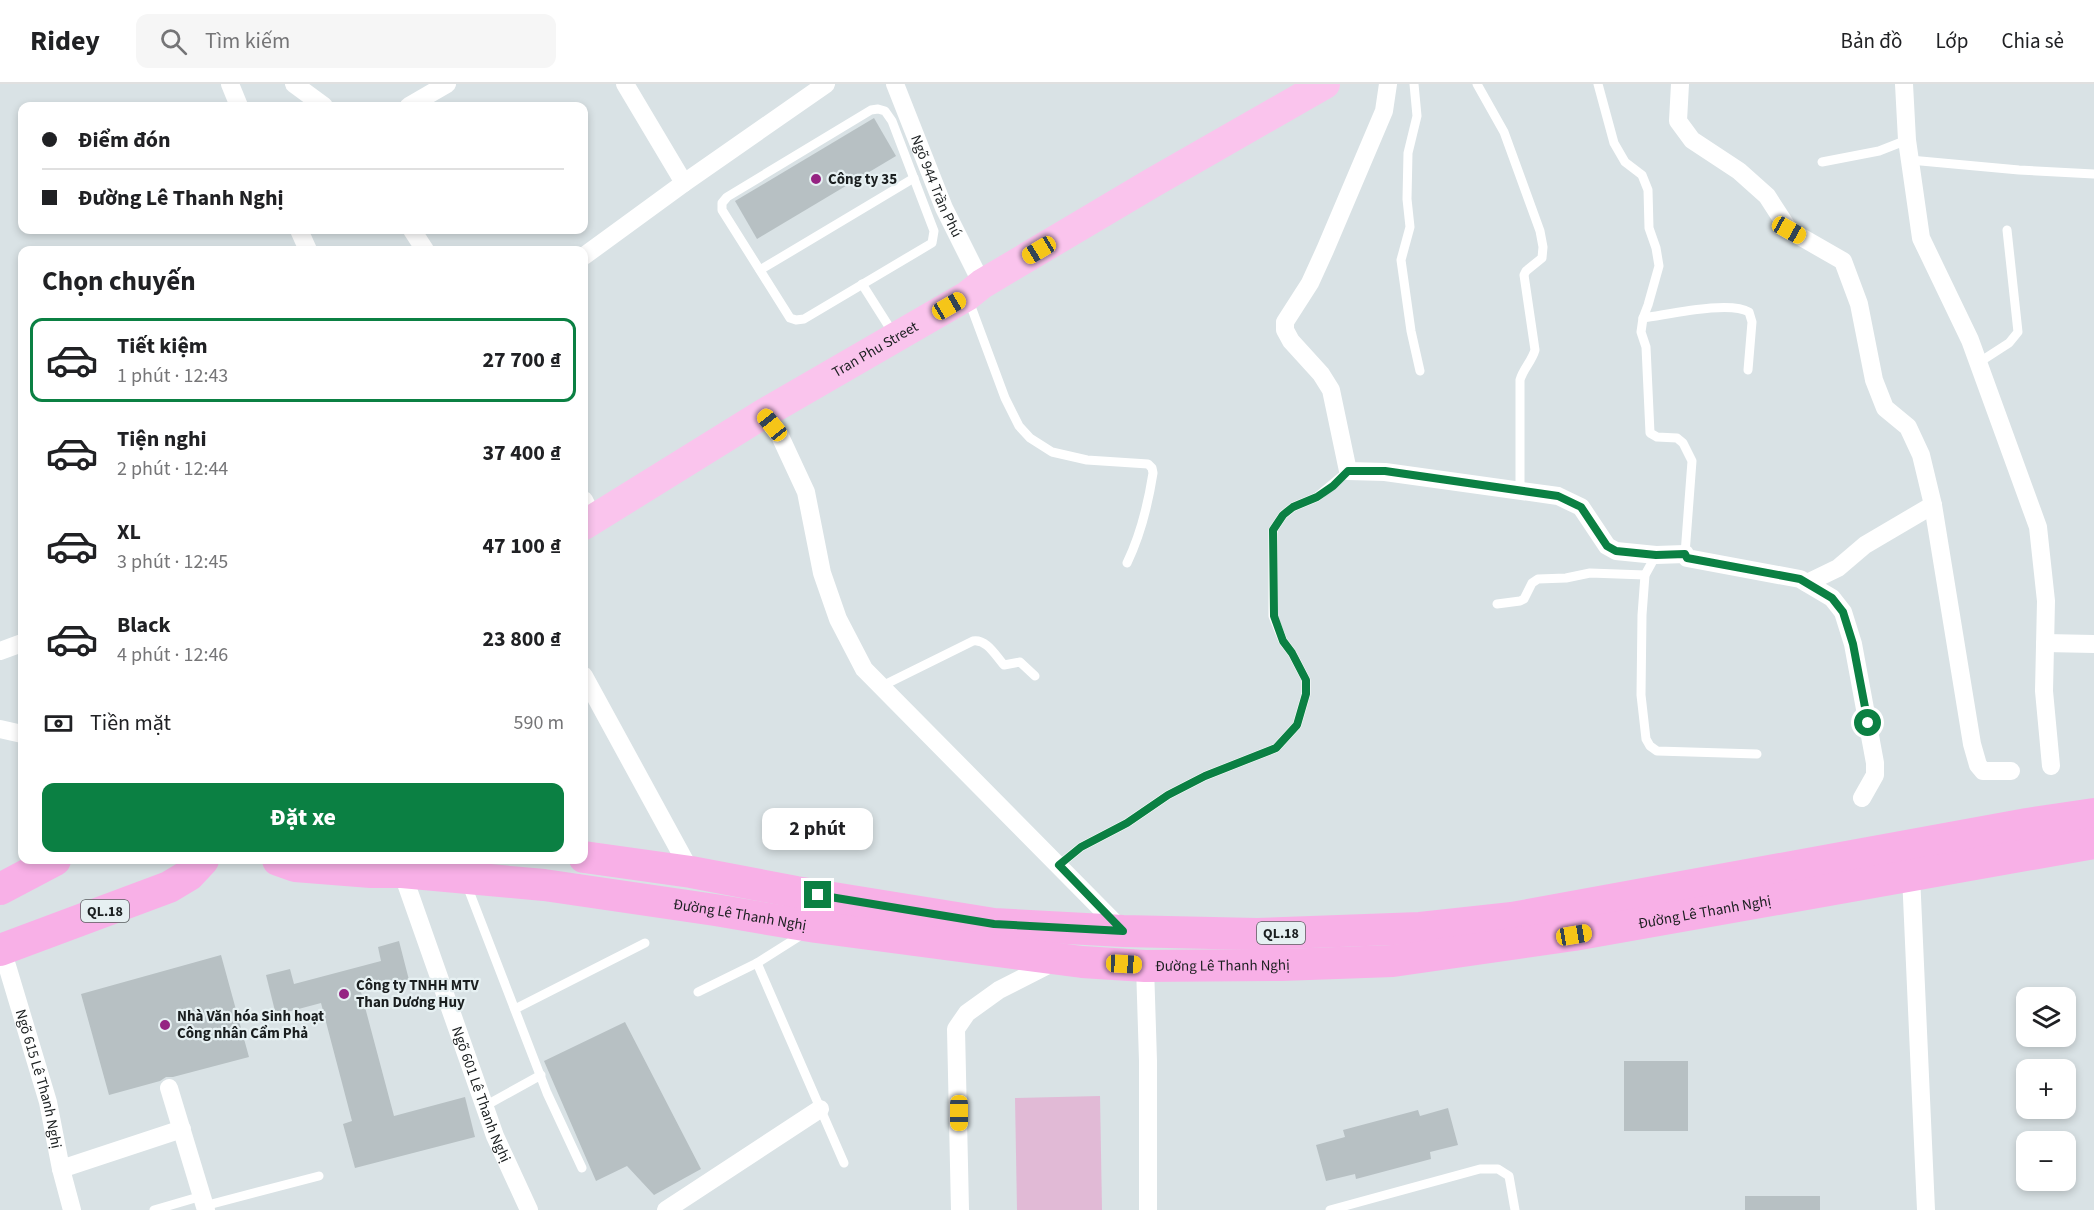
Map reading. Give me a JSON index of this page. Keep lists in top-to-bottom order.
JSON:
{
  "streets": {
    "highway": ["QL.18", "Đường Lê Thanh Nghị"],
    "main road": ["Tran Phu Street"],
    "street": ["Ngõ 944 Trần Phú", "Ngõ 615 Lê Thanh Nghị", "Ngõ 601 Lê Thanh Nghị"]
  },
  "crossings": [
    ["Ngõ 944 Trần Phú", "Tran Phu Street"],
    ["QL.18", "Ngõ 615 Lê Thanh Nghị"],
    ["Đường Lê Thanh Nghị", "Ngõ 601 Lê Thanh Nghị"]
  ],
  "places": ["Công ty 35", "Công ty TNHH MTV Than Dương Huy", "Nhà Văn hóa Sinh hoạt Công nhân Cẩm Phả"],
  "page": {
    "header": "Ridey",
    "search": "Tìm kiếm",
    "nav": ["Bản đồ", "Lớp", "Chia sẻ"],
    "banner": ["Điểm đón", "Đường Lê Thanh Nghị"],
    "heading": "Chọn chuyến",
    "list": [
      {
        "name": "Tiết kiệm",
        "note": "1 phút · 12:43",
        "value": "27 700 ₫"
      },
      {
        "name": "Tiện nghi",
        "note": "2 phút · 12:44",
        "value": "37 400 ₫"
      },
      {
        "name": "XL",
        "note": "3 phút · 12:45",
        "value": "47 100 ₫"
      },
      {
        "name": "Black",
        "note": "4 phút · 12:46",
        "value": "23 800 ₫"
      }
    ],
    "pay": ["Tiền mặt", "590 m"],
    "buttons": "Đặt xe",
    "bubble": "2 phút",
    "map_buttons": ["+", "−"]
  }
}
